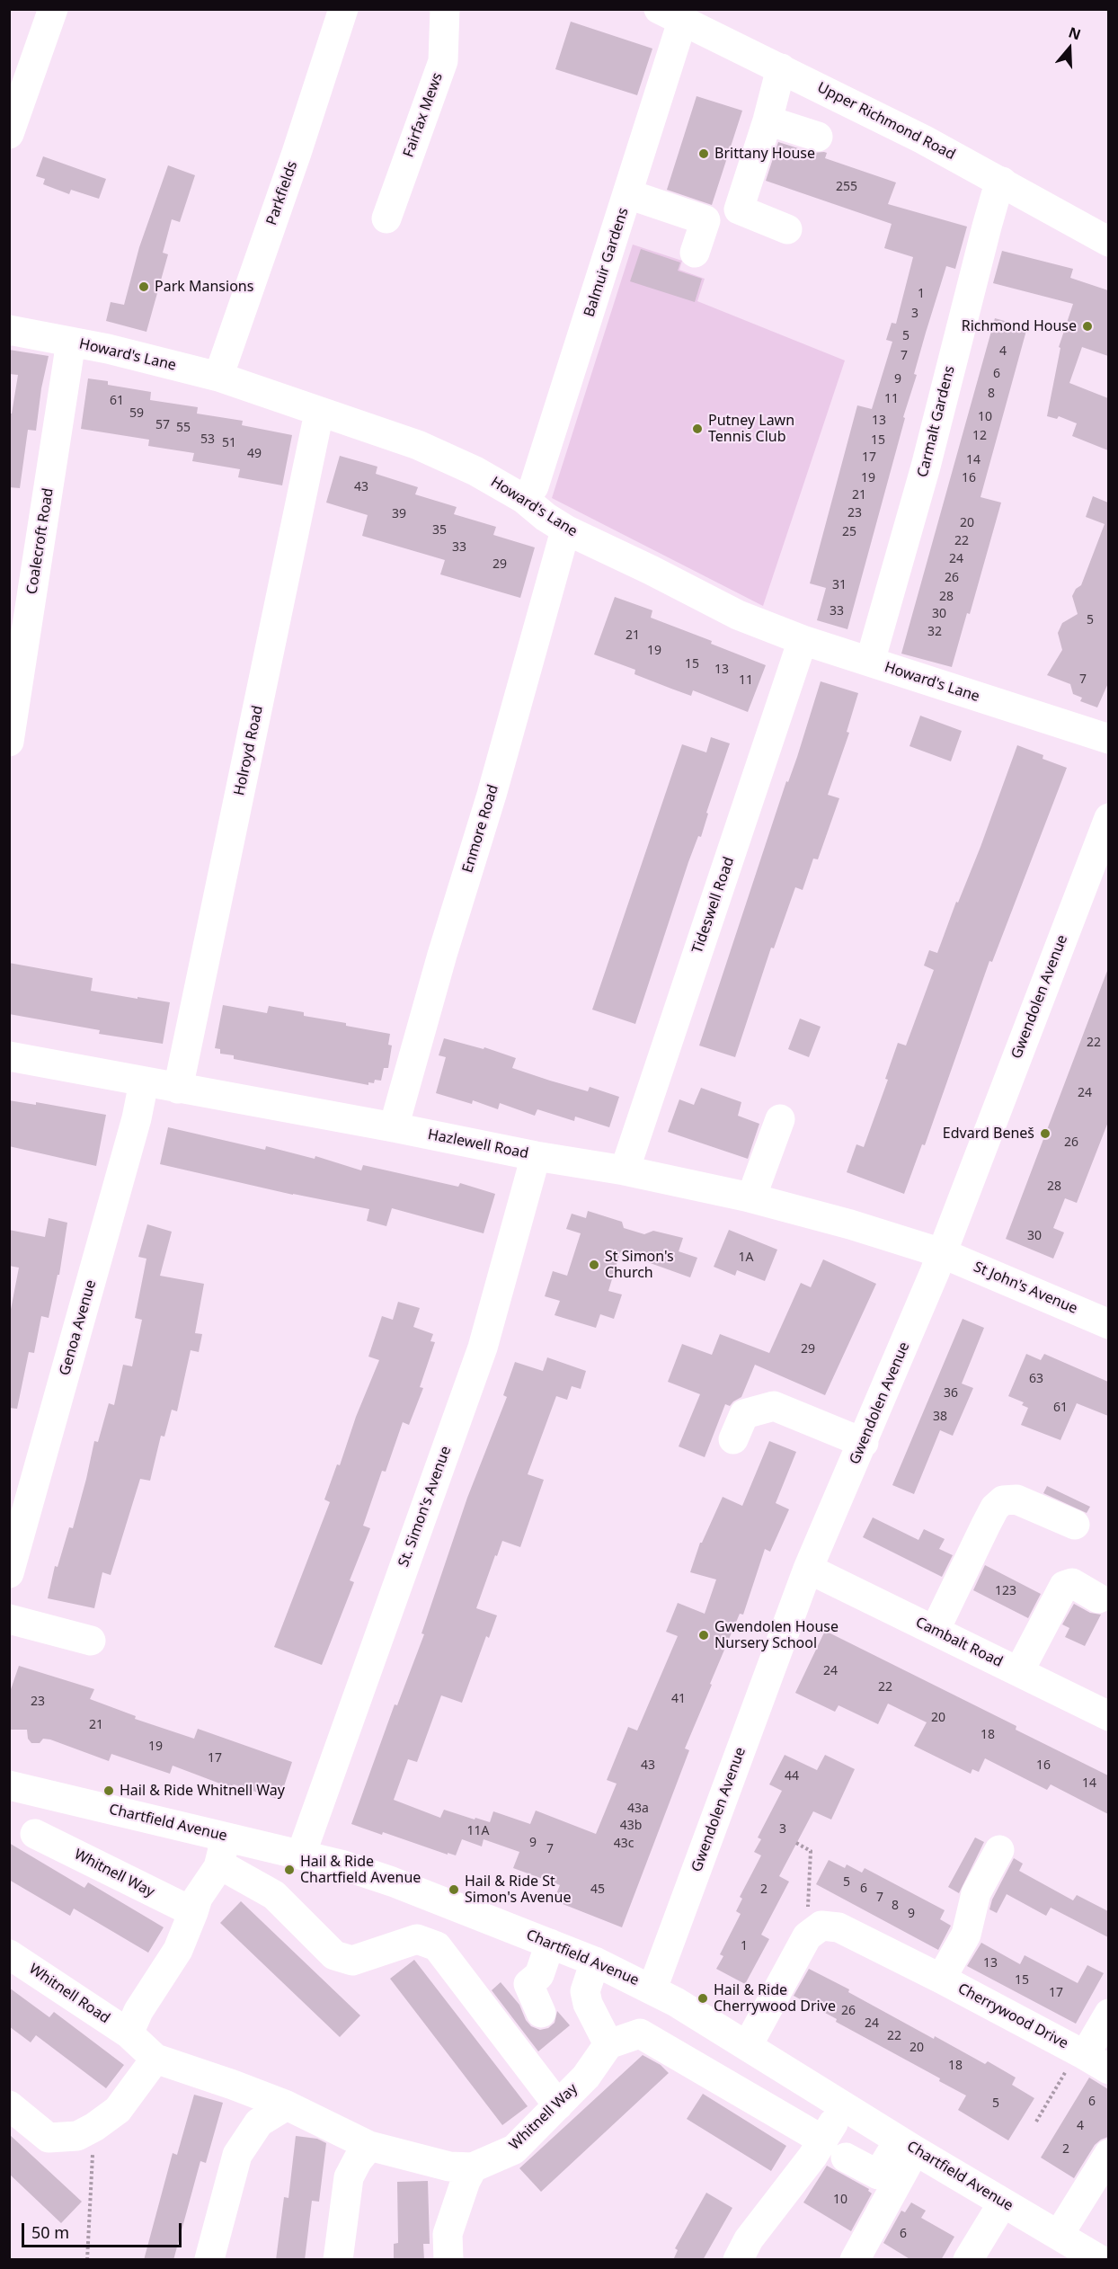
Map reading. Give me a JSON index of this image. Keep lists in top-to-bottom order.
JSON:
{
  "streets": {
    "main road": [
      "Fairfax Mews",
      "Upper Richmond Road",
      "Parkfields",
      "Balmuir Gardens",
      "Howard's Lane",
      "Carmalt Gardens",
      "Coalecroft Road",
      "Holroyd Road",
      "Enmore Road",
      "Tideswell Road",
      "Gwendolen Avenue",
      "Hazlewell Road",
      "St John's Avenue",
      "Genoa Avenue",
      "St. Simon's Avenue",
      "Cambalt Road",
      "Chartfield Avenue",
      "Whitnell Way",
      "Whitnell Road",
      "Cherrywood Drive"
    ]
  },
  "crossings": [
    ["Upper Richmond Road", "Balmuir Gardens"],
    ["Upper Richmond Road", "Carmalt Gardens"],
    ["Parkfields", "Howard's Lane"],
    ["Balmuir Gardens", "Howard's Lane"],
    ["Howard's Lane", "Carmalt Gardens"],
    ["Howard's Lane", "Coalecroft Road"],
    ["Howard's Lane", "Holroyd Road"],
    ["Howard's Lane", "Enmore Road"],
    ["Howard's Lane", "Tideswell Road"],
    ["Holroyd Road", "Hazlewell Road"],
    ["Enmore Road", "Hazlewell Road"],
    ["Tideswell Road", "Hazlewell Road"],
    ["Gwendolen Avenue", "Hazlewell Road"],
    ["Gwendolen Avenue", "St John's Avenue"],
    ["Gwendolen Avenue", "Cambalt Road"],
    ["Gwendolen Avenue", "Chartfield Avenue"],
    ["Hazlewell Road", "St John's Avenue"],
    ["Hazlewell Road", "Genoa Avenue"],
    ["Hazlewell Road", "St. Simon's Avenue"],
    ["St. Simon's Avenue", "Chartfield Avenue"],
    ["Whitnell Way", "Whitnell Road"]
  ],
  "places": [
    "Brittany House",
    "Park Mansions",
    "Richmond House",
    "Putney Lawn Tennis Club",
    "Edvard Beneš",
    "St Simon's Church",
    "Gwendolen House Nursery School",
    "Hail & Ride Whitnell Way",
    "Hail & Ride Chartfield Avenue",
    "Hail & Ride St Simon's Avenue",
    "Hail & Ride Cherrywood Drive"
  ],
  "house_numbers": [
    "255",
    "1",
    "3",
    "5",
    "4",
    "7",
    "6",
    "9",
    "8",
    "11",
    "61",
    "59",
    "10",
    "13",
    "57",
    "55",
    "12",
    "53",
    "15",
    "51",
    "49",
    "17",
    "14",
    "19",
    "16",
    "43",
    "21",
    "23",
    "39",
    "20",
    "35",
    "25",
    "22",
    "33",
    "24",
    "29",
    "26",
    "31",
    "28",
    "33",
    "30",
    "5",
    "32",
    "21",
    "19",
    "15",
    "13",
    "7",
    "11",
    "22",
    "24",
    "26",
    "28",
    "30",
    "1A",
    "29",
    "63",
    "36",
    "61",
    "38",
    "123",
    "24",
    "22",
    "41",
    "23",
    "20",
    "21",
    "18",
    "19",
    "17",
    "43",
    "16",
    "44",
    "14",
    "43a",
    "43b",
    "3",
    "11A",
    "9",
    "43c",
    "7",
    "5",
    "6",
    "45",
    "2",
    "7",
    "8",
    "9",
    "1",
    "13",
    "15",
    "17",
    "26",
    "24",
    "22",
    "20",
    "18",
    "6",
    "5",
    "4",
    "2",
    "10",
    "6"
  ],
  "scale_bar": "50 m",
  "north": "top"
}
